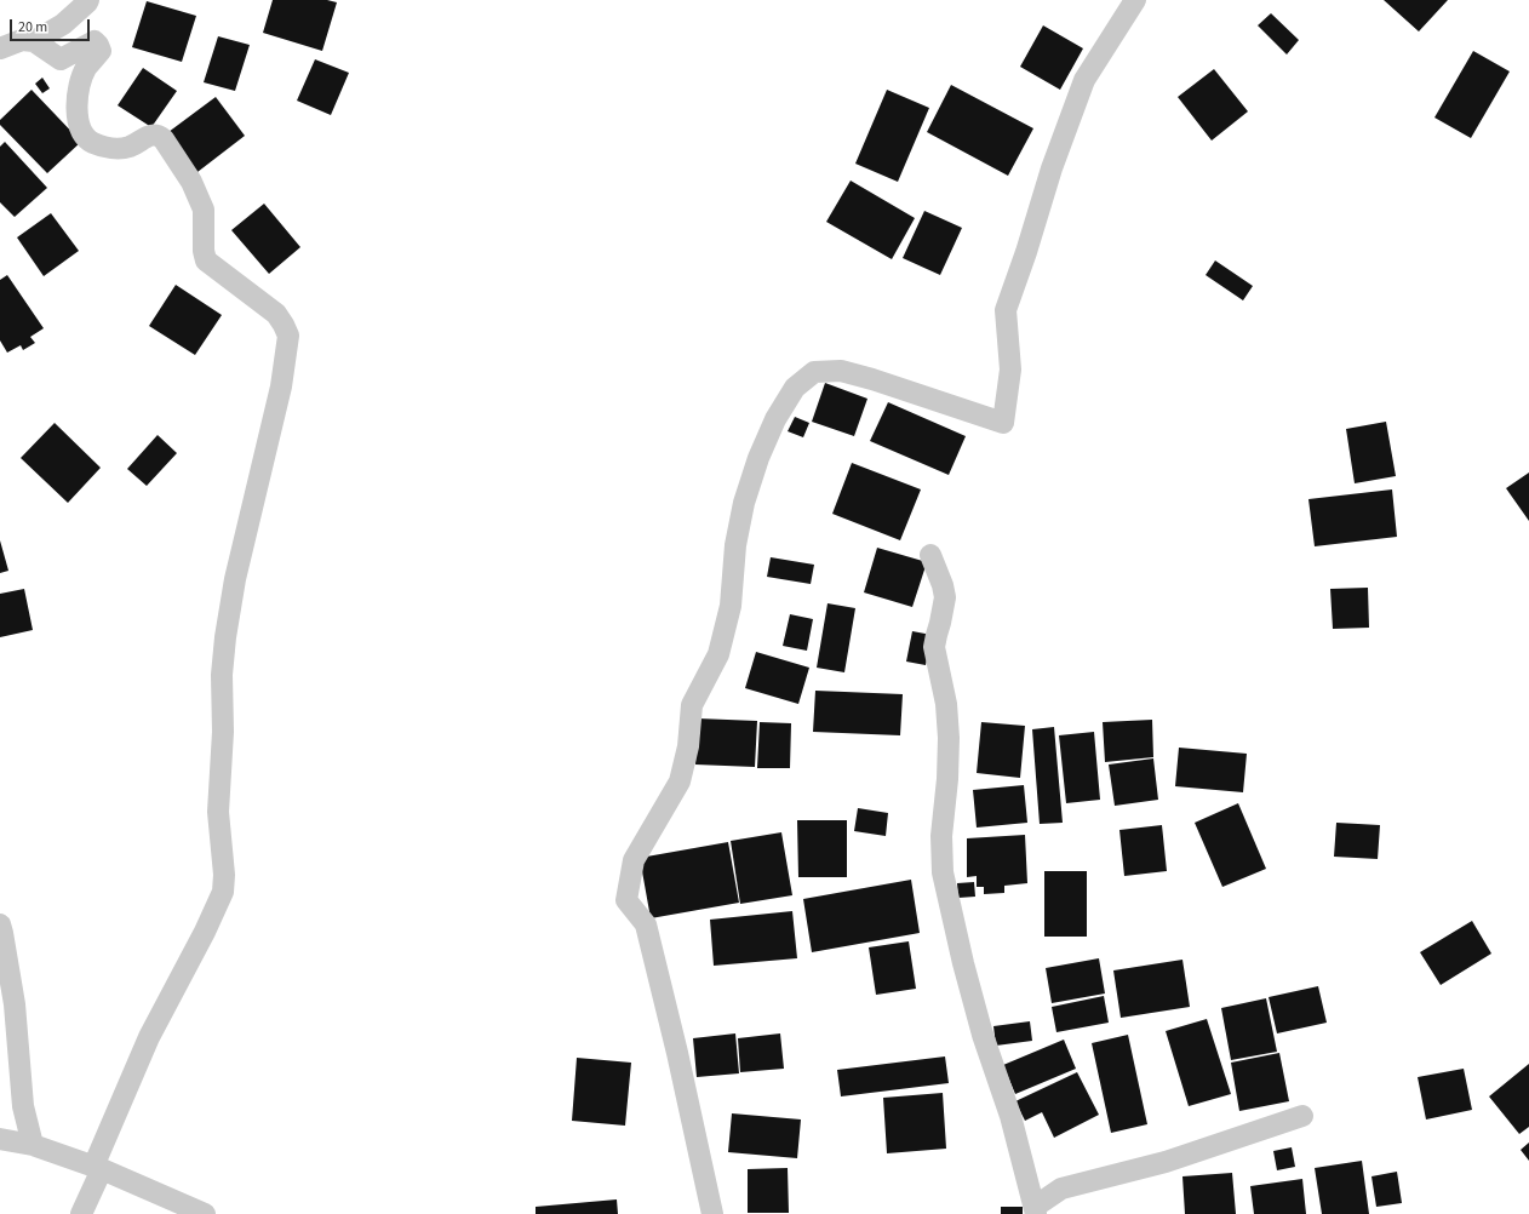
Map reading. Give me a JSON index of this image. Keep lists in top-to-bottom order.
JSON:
{
  "scale_bar": "20 m"
}
